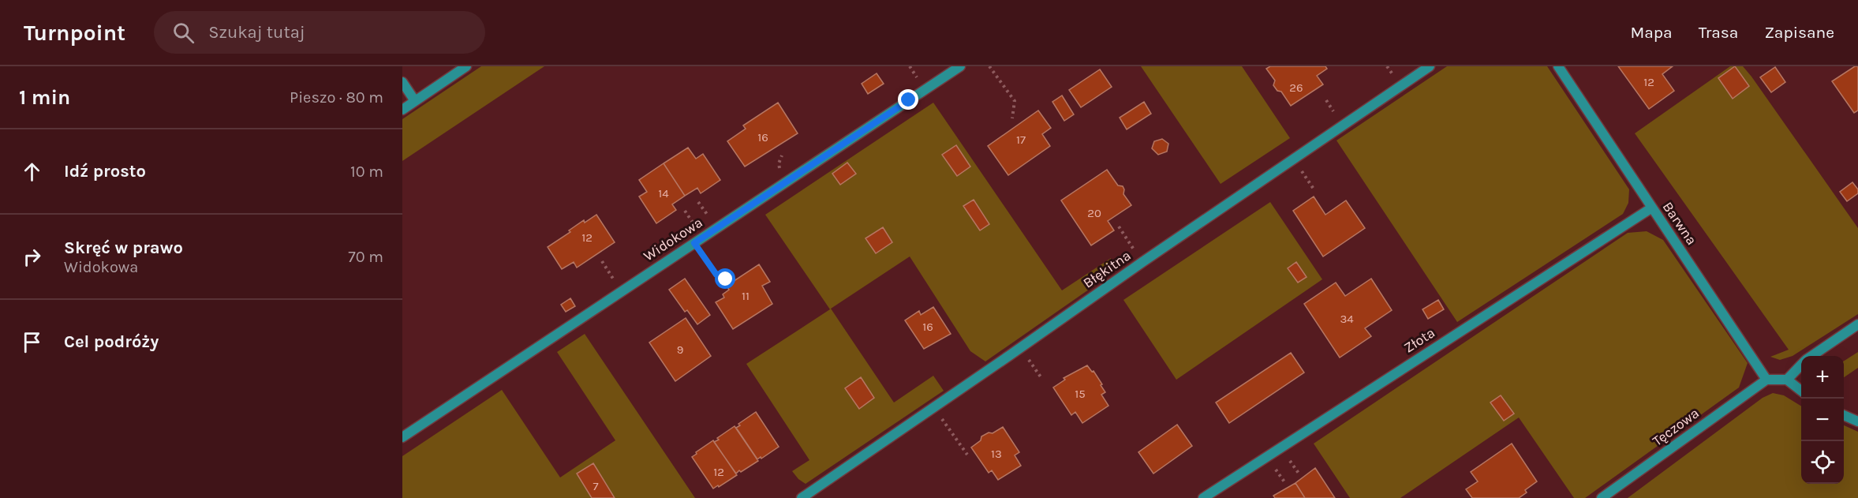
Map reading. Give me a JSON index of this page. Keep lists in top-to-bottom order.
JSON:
{
  "streets": {
    "street": [
      "Barwna",
      "Widokowa",
      "Błękitna",
      "Złota",
      "Tęczowa"
    ]
  },
  "crossings": [
    ["Barwna", "Złota"],
    ["Barwna", "Tęczowa"]
  ],
  "house_numbers": [
    "12",
    "26",
    "16",
    "17",
    "14",
    "20",
    "12",
    "11",
    "34",
    "16",
    "9",
    "15",
    "13",
    "12",
    "7"
  ],
  "page": {
    "header": "Turnpoint",
    "search": "Szukaj tutaj",
    "nav": ["Mapa", "Trasa", "Zapisane"],
    "heading": ["1 min", "Pieszo · 80 m"],
    "list": [
      ["Idź prosto", "10 m"],
      ["Skręć w prawo", "Widokowa", "70 m"],
      "Cel podróży"
    ],
    "map_buttons": ["+", "−"]
  }
}
